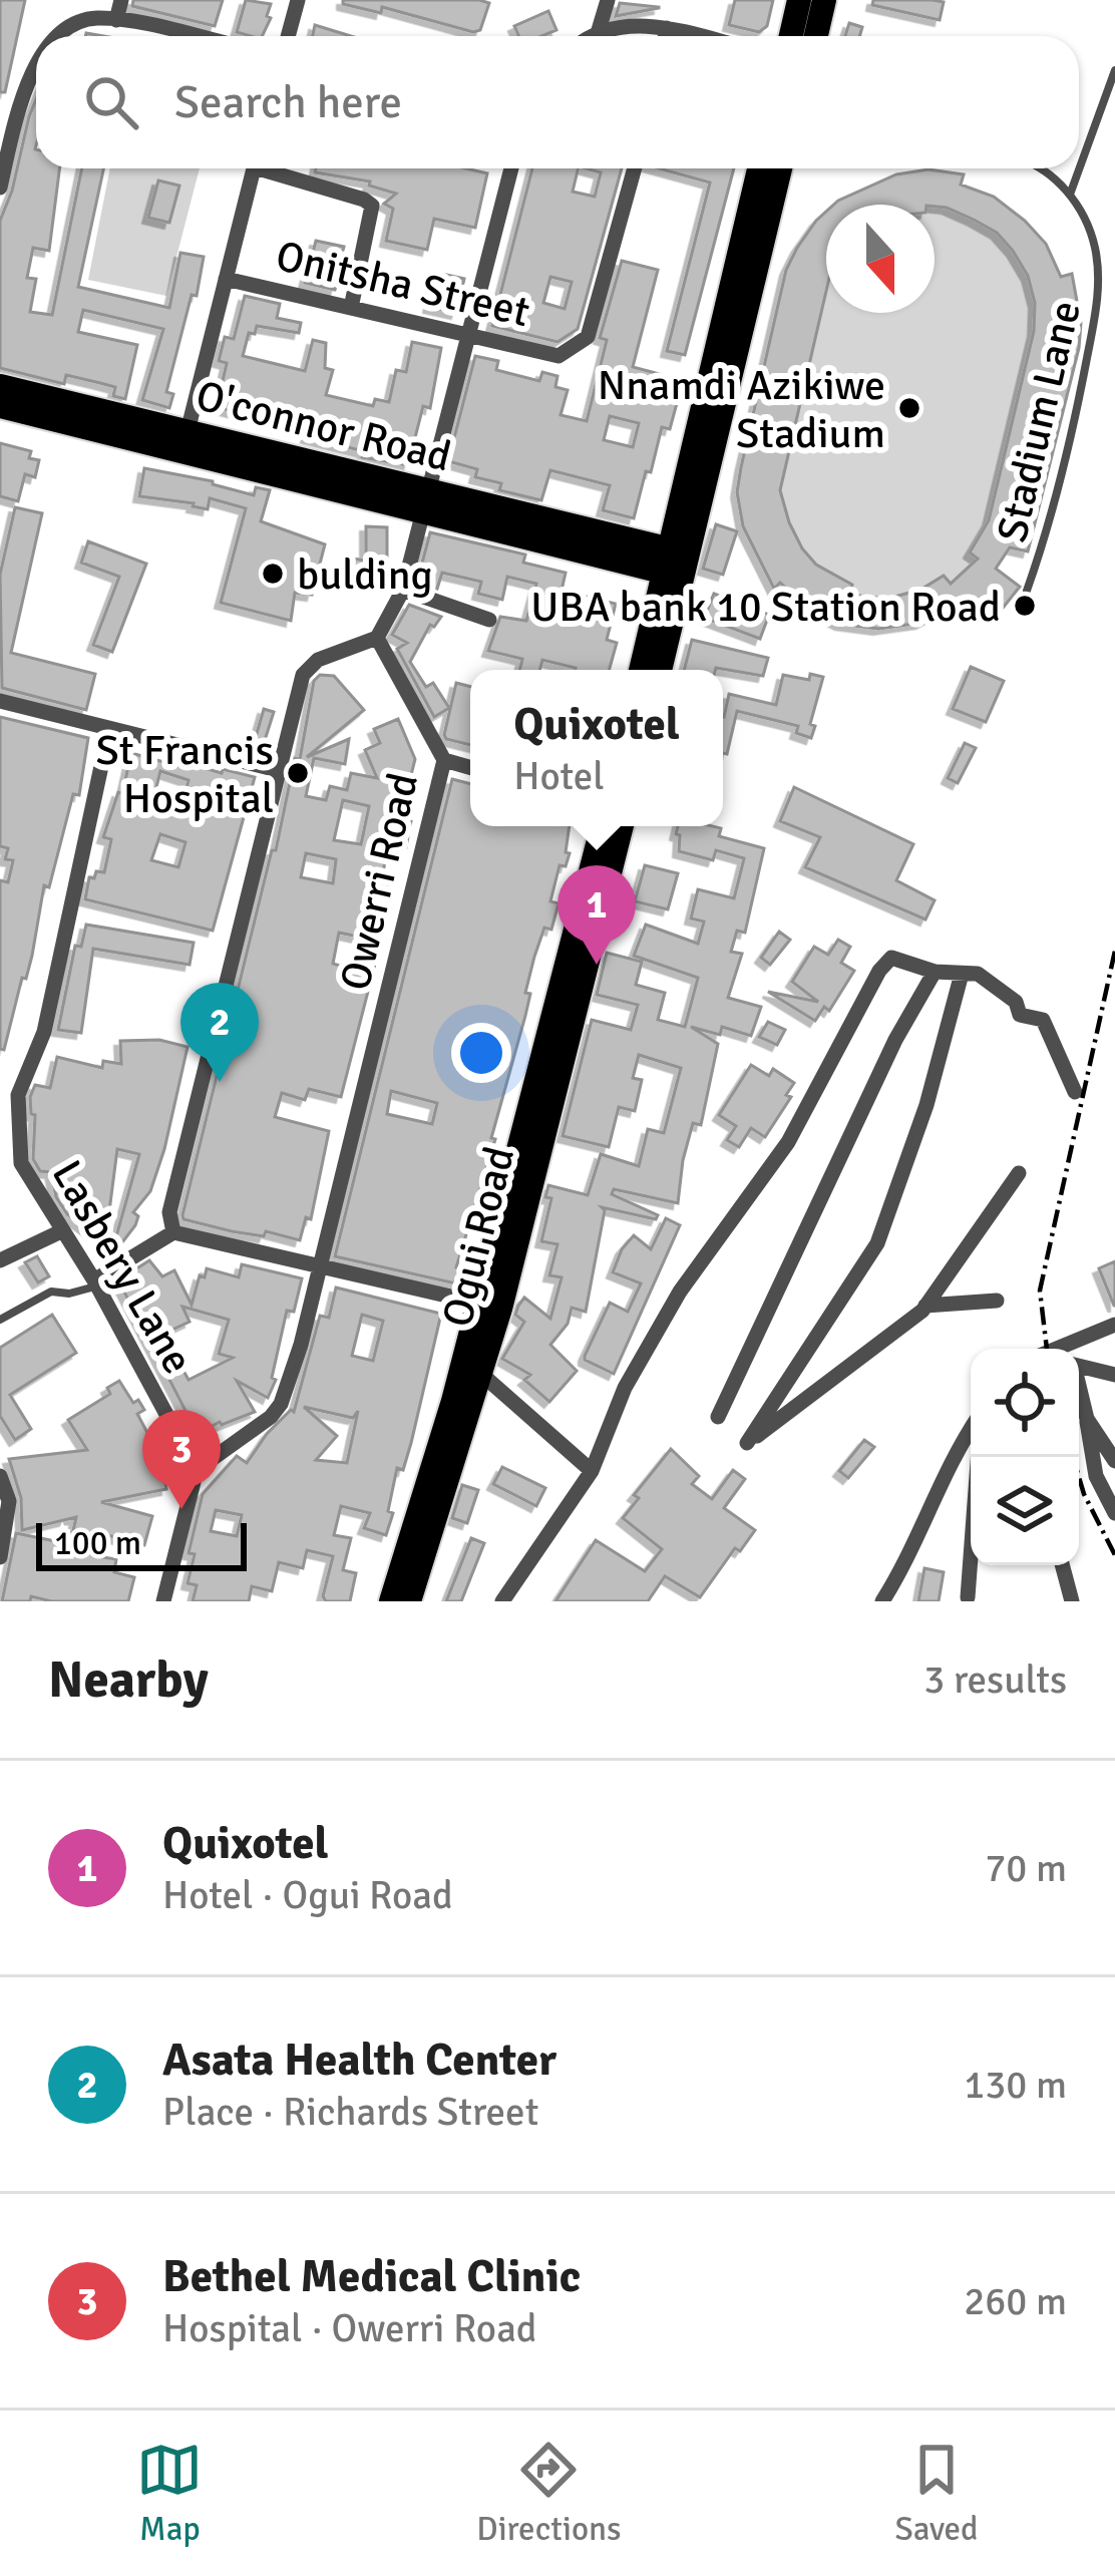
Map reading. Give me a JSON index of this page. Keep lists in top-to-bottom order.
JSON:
{
  "streets": {
    "main road": ["O'connor Road", "Ogui Road"],
    "street": ["Onitsha Street", "Owerri Road", "Lasbery Lane"],
    "lane": ["Stadium Lane"]
  },
  "crossings": [
    ["Owerri Road", "Lasbery Lane"]
  ],
  "places": [
    "Nnamdi Azikiwe Stadium",
    "bulding",
    "UBA bank 10 Station Road",
    "St Francis Hospital"
  ],
  "scale_bar": "100 m",
  "north": "bottom",
  "page": {
    "search": "Search here",
    "popup": ["Quixotel", "Hotel"],
    "pins": ["1", "2", "3"],
    "scale": "100 m",
    "heading": ["Nearby", "3 results"],
    "list": [
      {
        "mark": "1",
        "name": "Quixotel",
        "note": "Hotel · Ogui Road",
        "value": "70 m"
      },
      {
        "mark": "2",
        "name": "Asata Health Center",
        "note": "Place · Richards Street",
        "value": "130 m"
      },
      {
        "mark": "3",
        "name": "Bethel Medical Clinic",
        "note": "Hospital · Owerri Road",
        "value": "260 m"
      }
    ],
    "nav": ["Map", "Directions", "Saved"]
  }
}
